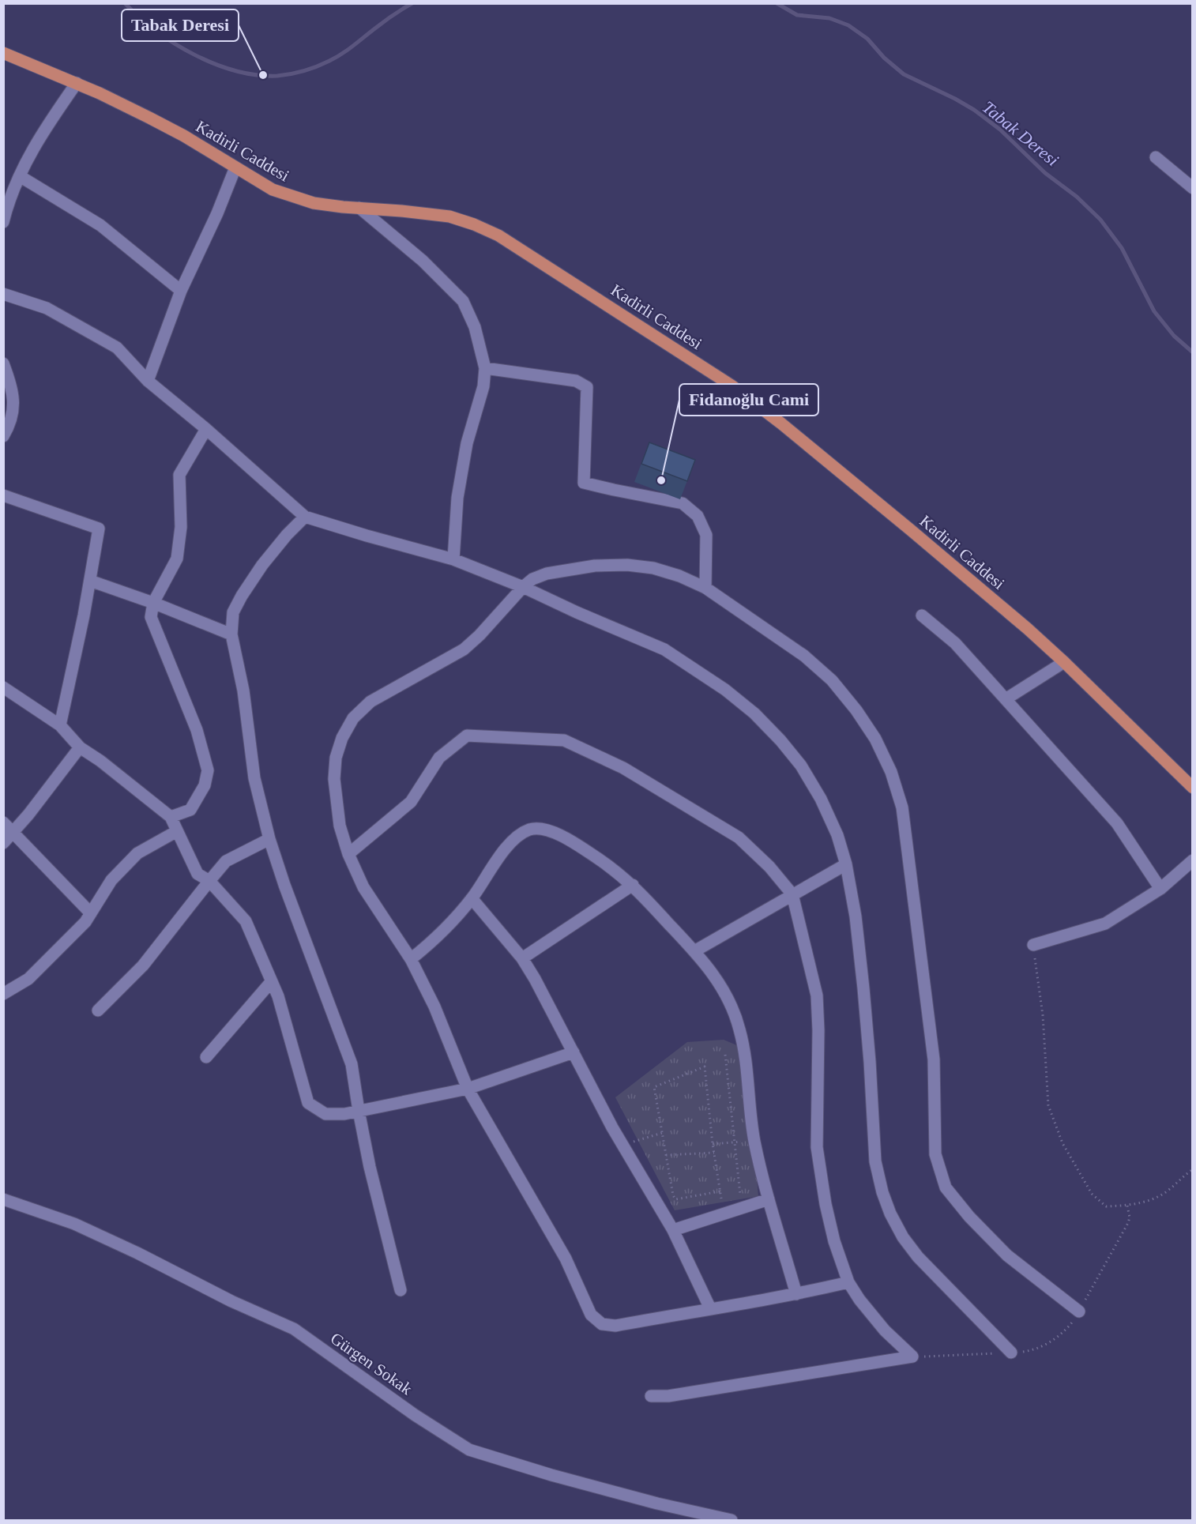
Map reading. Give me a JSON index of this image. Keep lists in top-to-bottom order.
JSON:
{
  "streets": {
    "main road": ["Kadirli Caddesi"],
    "street": ["Gürgen Sokak"]
  },
  "water": ["Tabak Deresi"],
  "places": ["Tabak Deresi", "Fidanoğlu Cami"]
}
